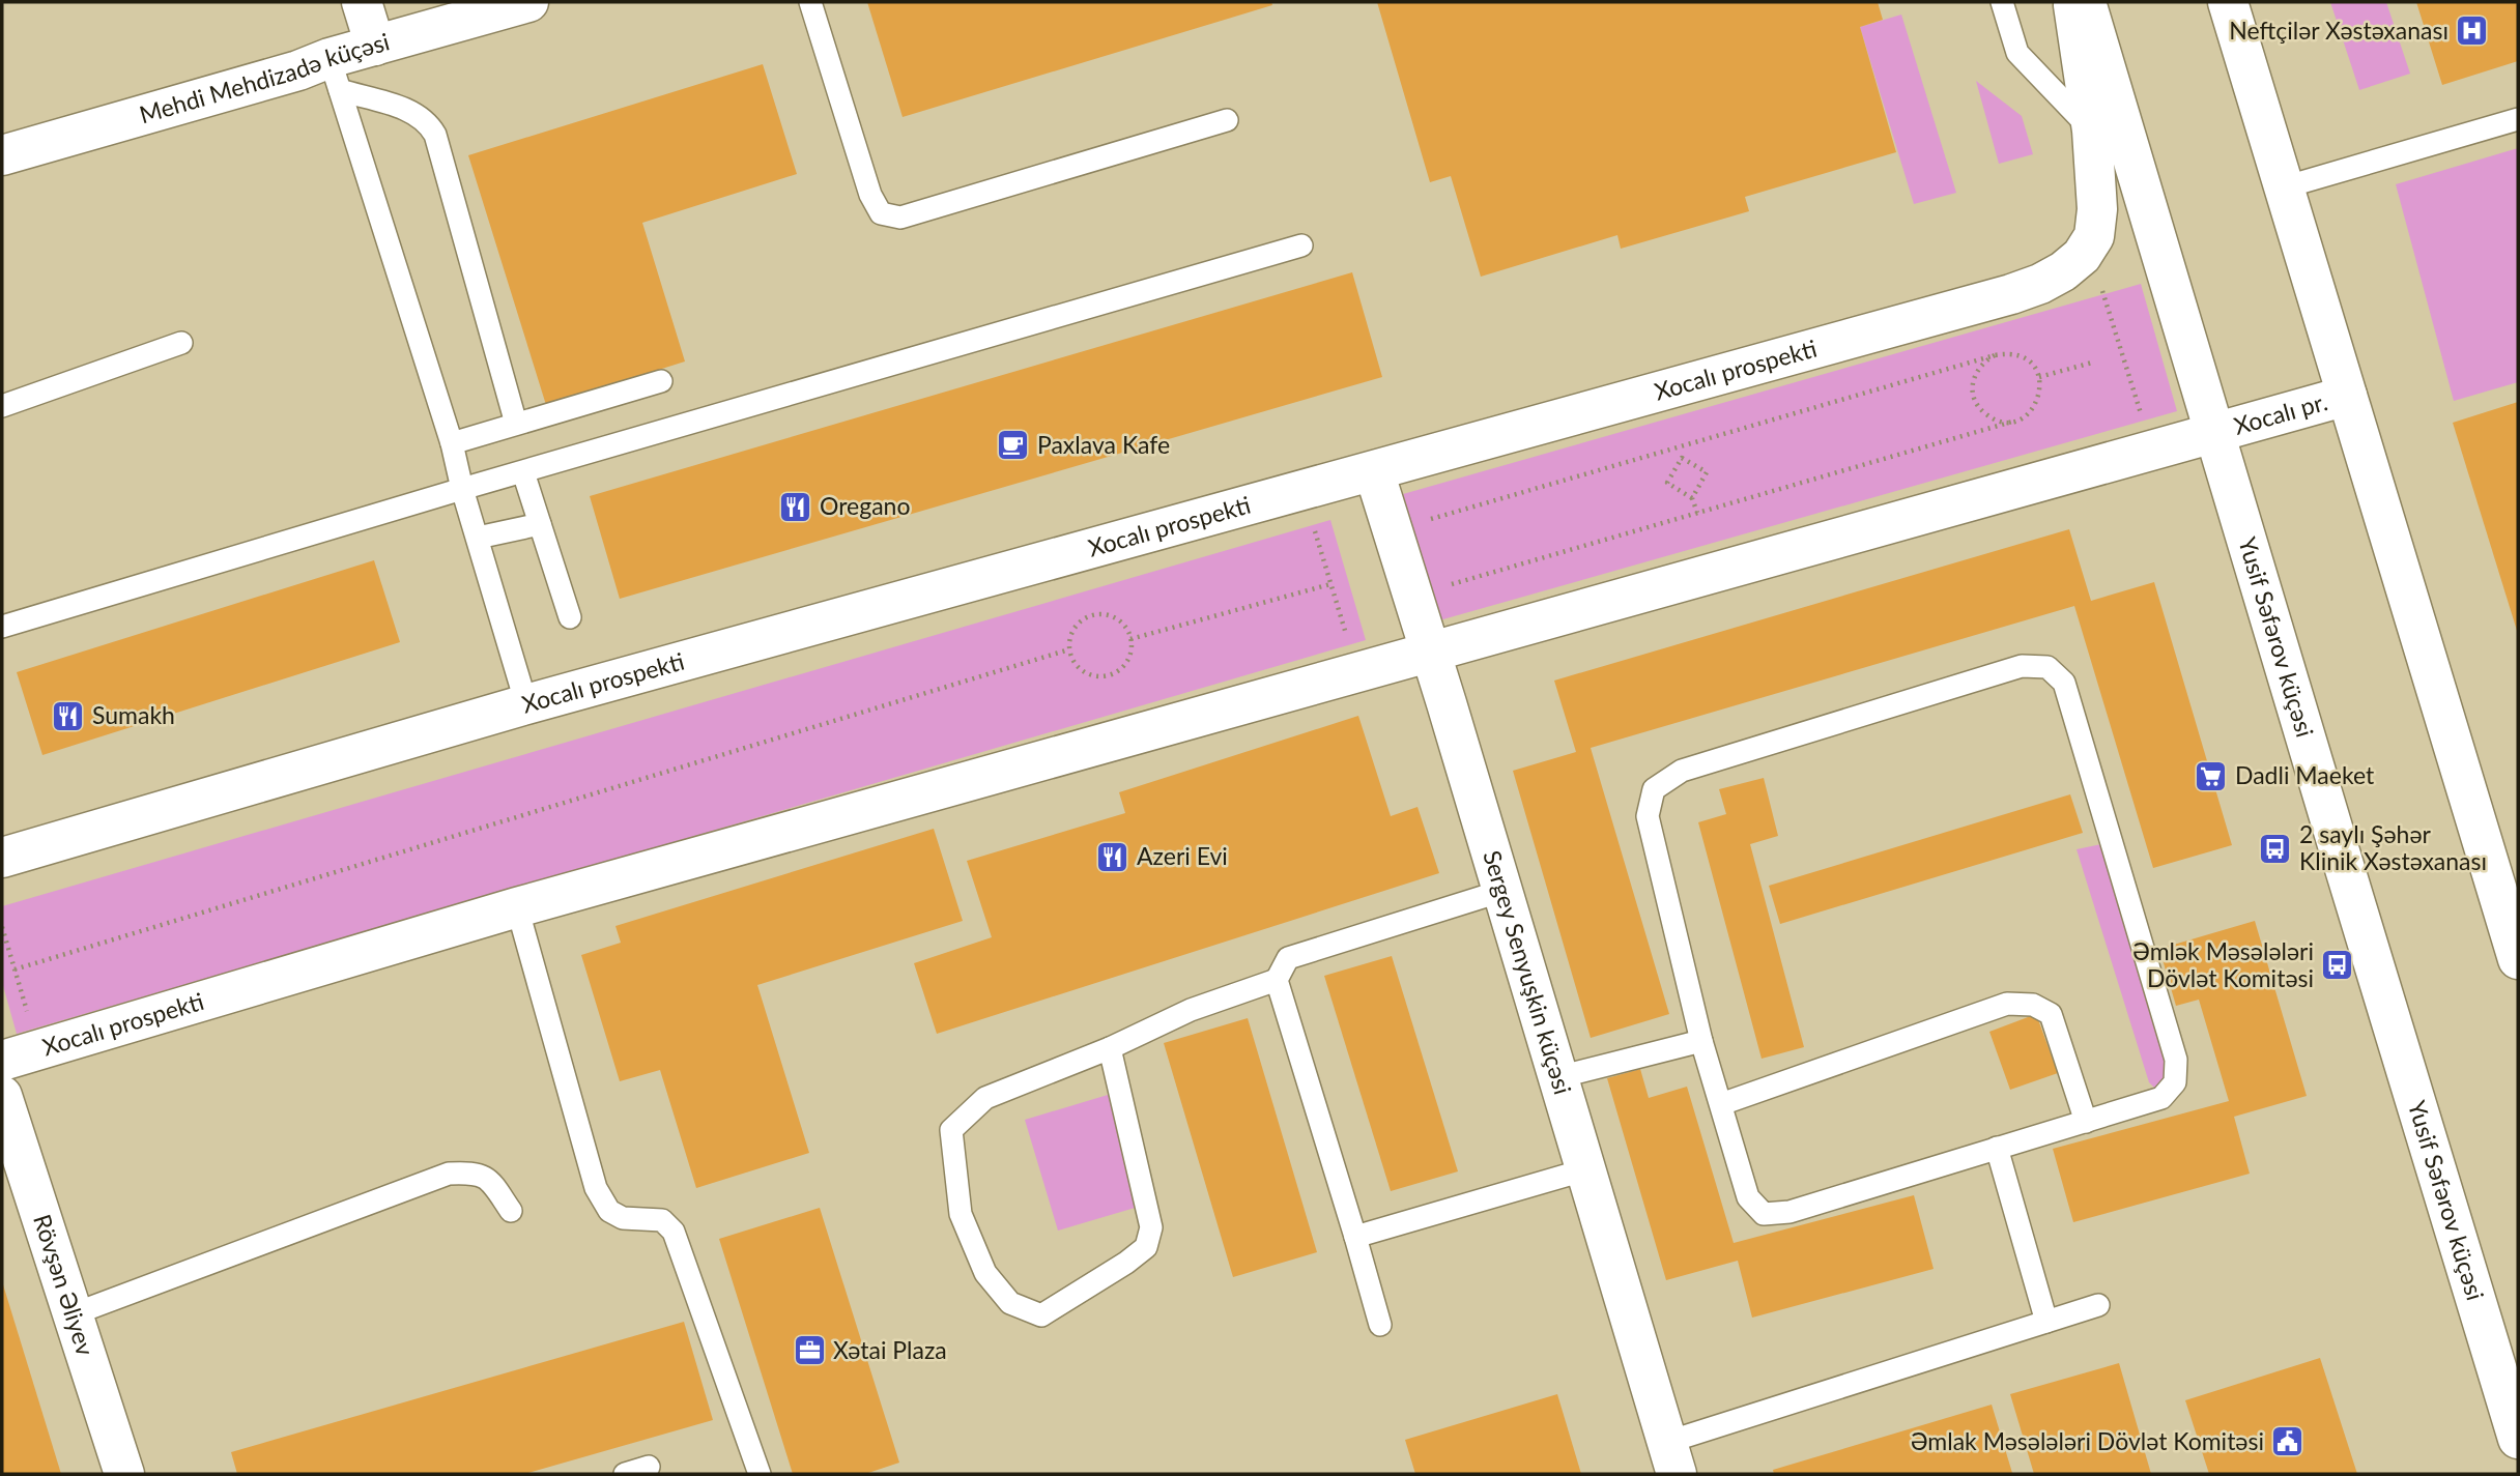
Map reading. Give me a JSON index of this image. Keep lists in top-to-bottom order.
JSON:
{
  "streets": {
    "main road": [
      "Mehdi Mehdizadə küçəsi",
      "Xocalı prospekti",
      "Xocalı pr.",
      "Yusif Səfərov küçəsi",
      "Sergey Senyuşkin küçəsi",
      "Rövşən Əliyev"
    ]
  },
  "crossings": [
    ["Xocalı prospekti", "Xocalı pr."],
    ["Xocalı prospekti", "Yusif Səfərov küçəsi"],
    ["Xocalı prospekti", "Sergey Senyuşkin küçəsi"],
    ["Xocalı pr.", "Yusif Səfərov küçəsi"]
  ],
  "places": {
    "hospital": ["Neftçilər Xəstəxanası"],
    "cafe": ["Paxlava Kafe"],
    "restaurant": ["Oregano", "Sumakh", "Azeri Evi"],
    "supermarket": ["Dadli Maeket"],
    "bus stop": ["2 saylı Şəhər Klinik Xəstəxanası", "Əmlək Məsələləri Dövlət Komitəsi"],
    "office": ["Xətai Plaza"],
    "public building": ["Əmlak Məsələləri Dövlət Komitəsi"]
  }
}
